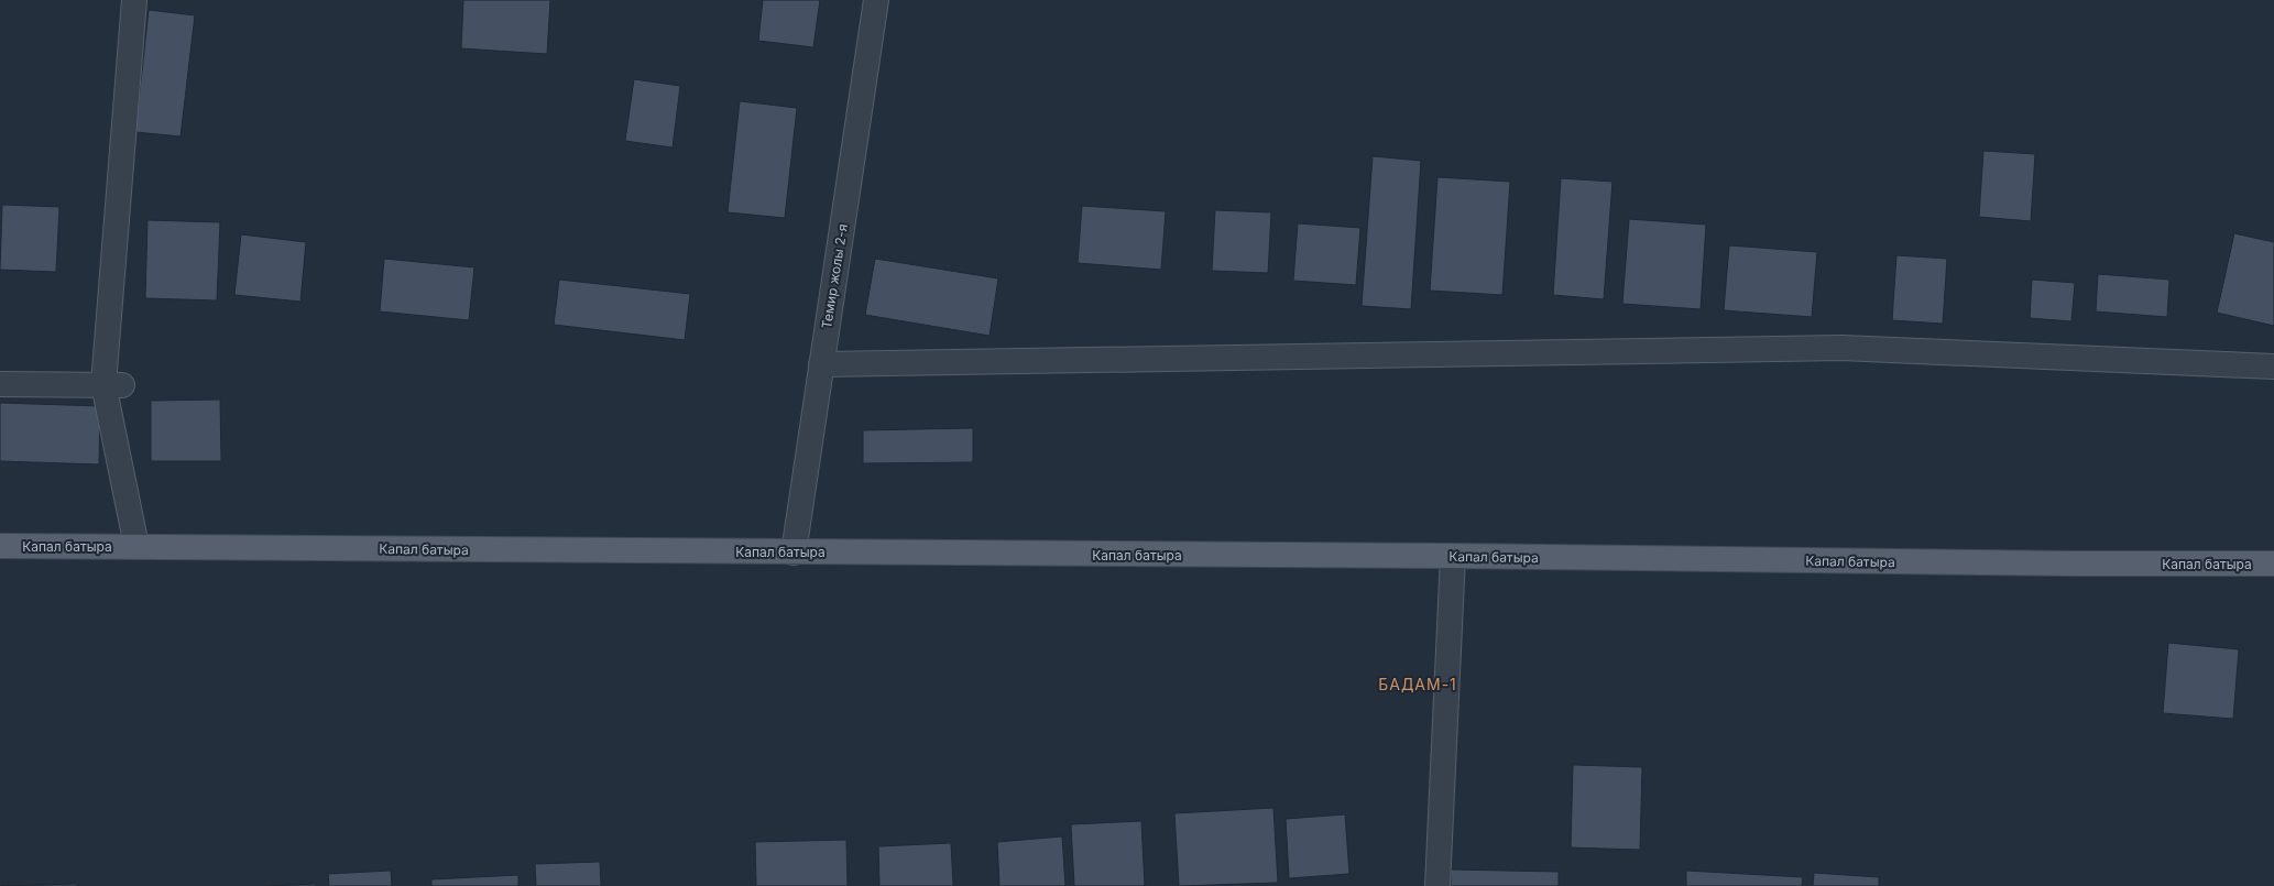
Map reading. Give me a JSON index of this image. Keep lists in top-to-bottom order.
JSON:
{
  "streets": {
    "main road": ["Капал батыра"],
    "street": ["Темир жолы 2-я"]
  },
  "crossings": [
    ["Темир жолы 2-я", "Капал батыра"]
  ],
  "districts": ["БАДАМ-1"]
}
